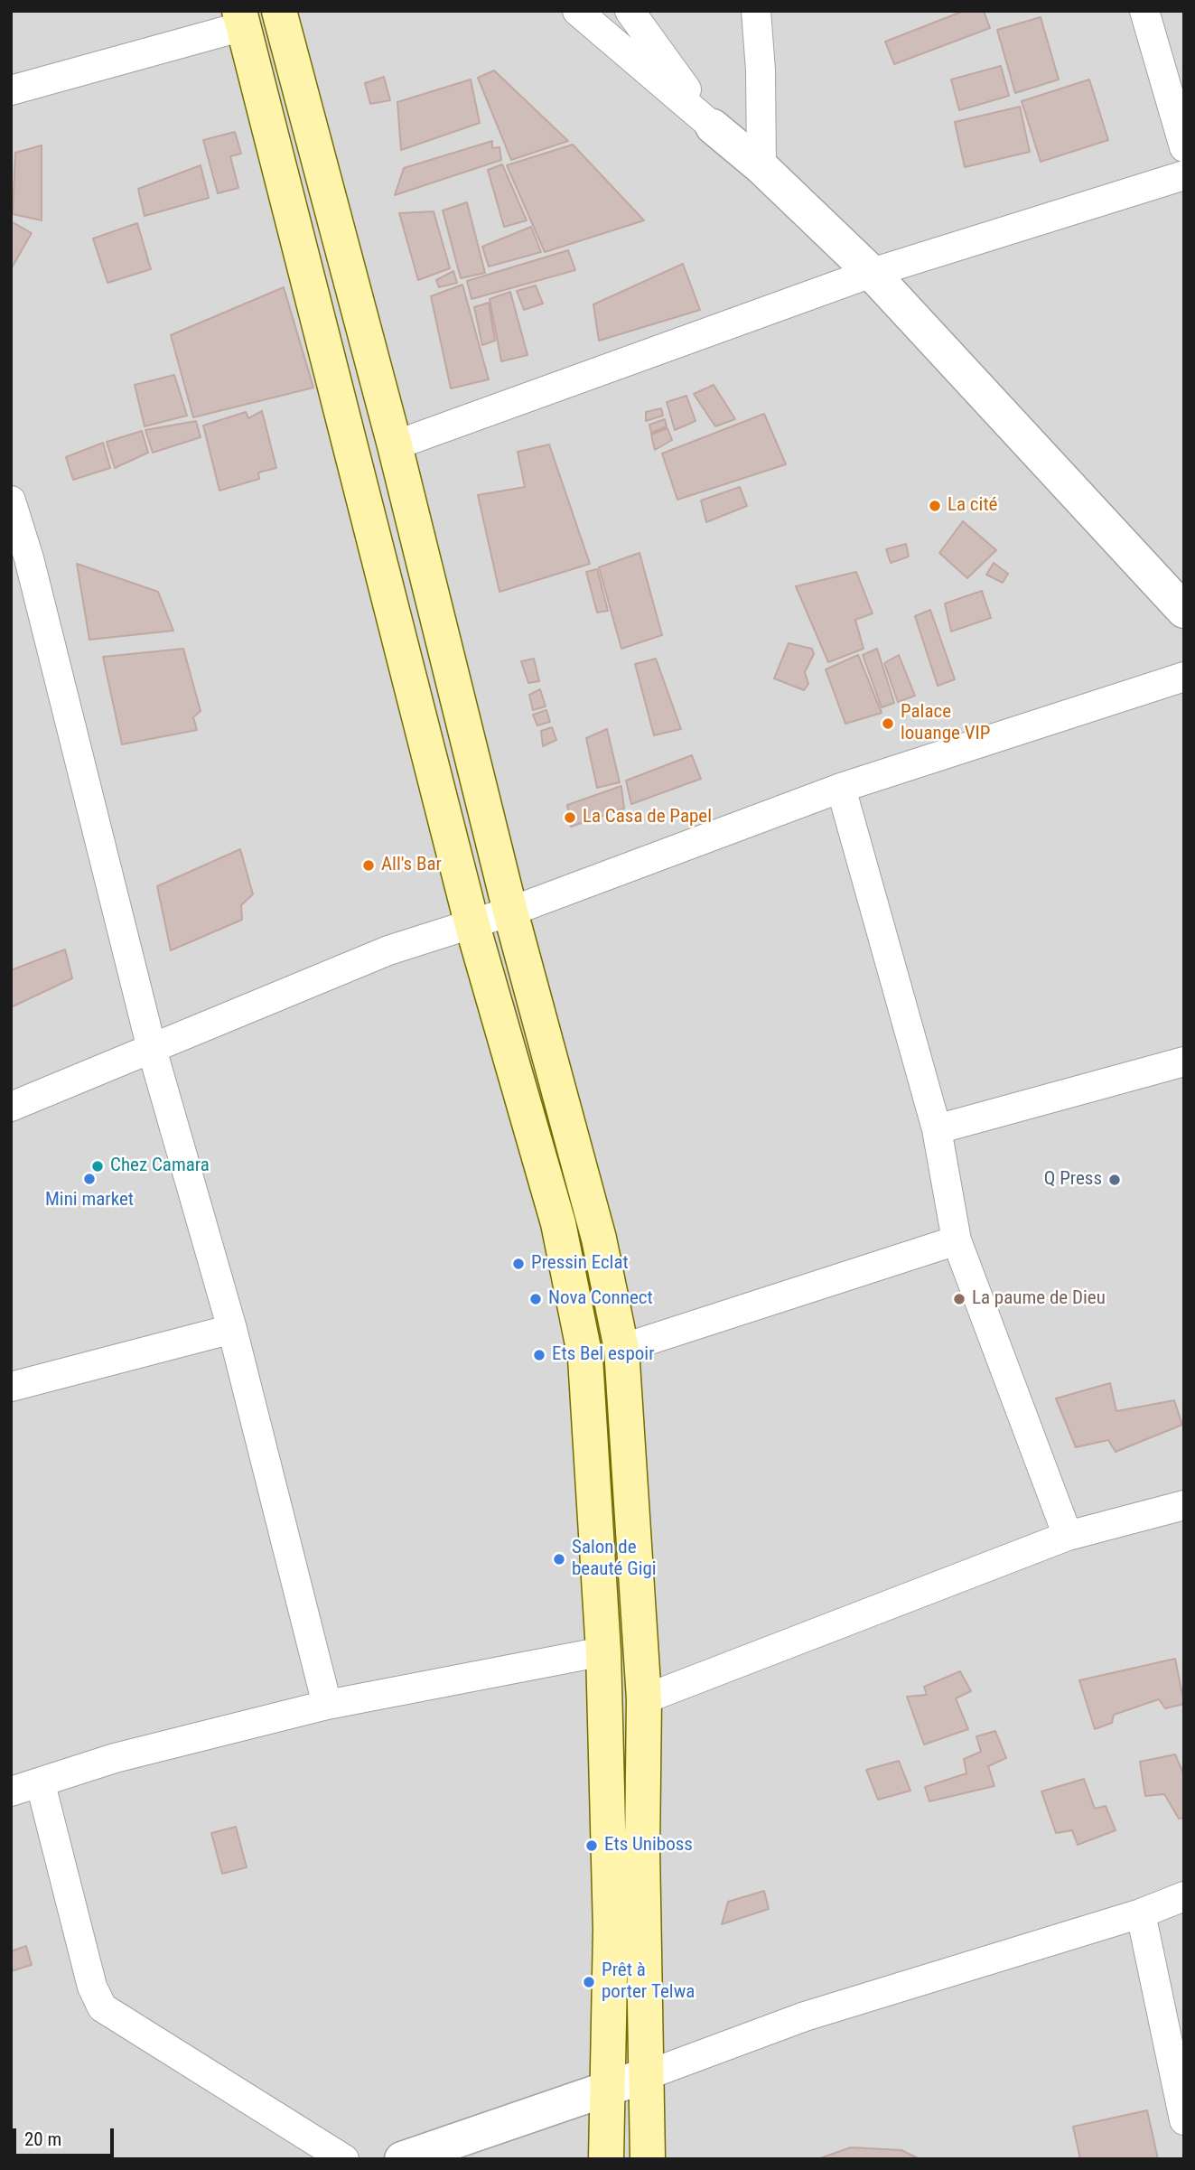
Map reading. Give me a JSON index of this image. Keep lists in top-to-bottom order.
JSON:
{
  "places": [
    "La cité",
    "Palace louange VIP",
    "La Casa de Papel",
    "All's Bar",
    "Chez Camara",
    "Mini market",
    "Q Press",
    "Pressin Eclat",
    "Nova Connect",
    "La paume de Dieu",
    "Ets Bel espoir",
    "Salon de beauté Gigi",
    "Ets Uniboss",
    "Prêt à porter Telwa"
  ],
  "scale_bar": "20 m"
}
